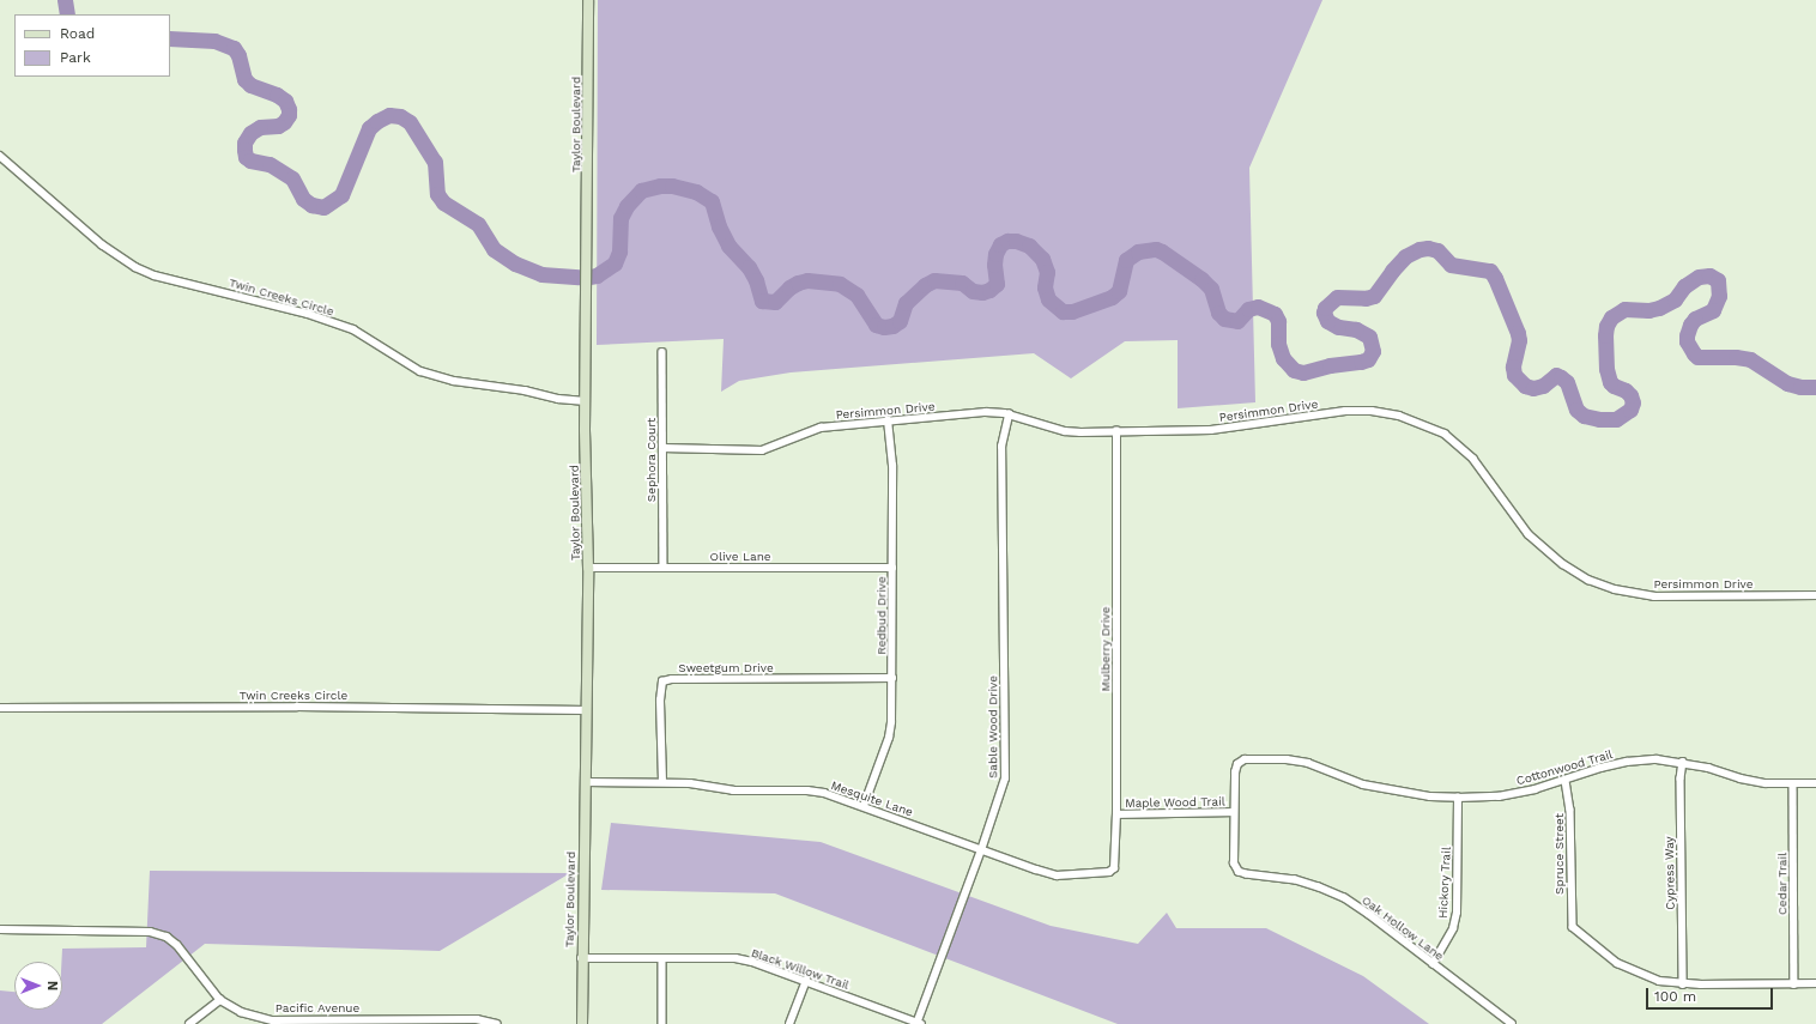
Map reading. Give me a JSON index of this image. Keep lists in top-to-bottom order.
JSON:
{
  "streets": {
    "street": [
      "Taylor Boulevard",
      "Twin Creeks Circle",
      "Persimmon Drive",
      "Sephora Court",
      "Olive Lane",
      "Redbud Drive",
      "Mulberry Drive",
      "Sweetgum Drive",
      "Sable Wood Drive",
      "Cottonwood Trail",
      "Mesquite Lane",
      "Maple Wood Trail",
      "Spruce Street",
      "Cypress Way",
      "Hickory Trail",
      "Cedar Trail",
      "Oak Hollow Lane",
      "Black Willow Trail",
      "Pacific Avenue"
    ]
  },
  "crossings": [
    ["Taylor Boulevard", "Twin Creeks Circle"],
    ["Taylor Boulevard", "Olive Lane"],
    ["Taylor Boulevard", "Mesquite Lane"],
    ["Taylor Boulevard", "Black Willow Trail"],
    ["Persimmon Drive", "Sephora Court"],
    ["Persimmon Drive", "Redbud Drive"],
    ["Persimmon Drive", "Mulberry Drive"],
    ["Persimmon Drive", "Sable Wood Drive"],
    ["Sephora Court", "Olive Lane"],
    ["Olive Lane", "Redbud Drive"],
    ["Redbud Drive", "Sweetgum Drive"],
    ["Redbud Drive", "Mesquite Lane"],
    ["Mulberry Drive", "Mesquite Lane"],
    ["Mulberry Drive", "Maple Wood Trail"],
    ["Sweetgum Drive", "Mesquite Lane"],
    ["Sable Wood Drive", "Mesquite Lane"],
    ["Sable Wood Drive", "Black Willow Trail"],
    ["Cottonwood Trail", "Maple Wood Trail"],
    ["Cottonwood Trail", "Spruce Street"],
    ["Cottonwood Trail", "Cypress Way"],
    ["Cottonwood Trail", "Hickory Trail"],
    ["Cottonwood Trail", "Cedar Trail"],
    ["Cottonwood Trail", "Oak Hollow Lane"],
    ["Maple Wood Trail", "Oak Hollow Lane"],
    ["Spruce Street", "Cypress Way"],
    ["Hickory Trail", "Oak Hollow Lane"]
  ],
  "legend": ["Road", "Park"],
  "scale_bar": "100 m",
  "north": "right"
}
